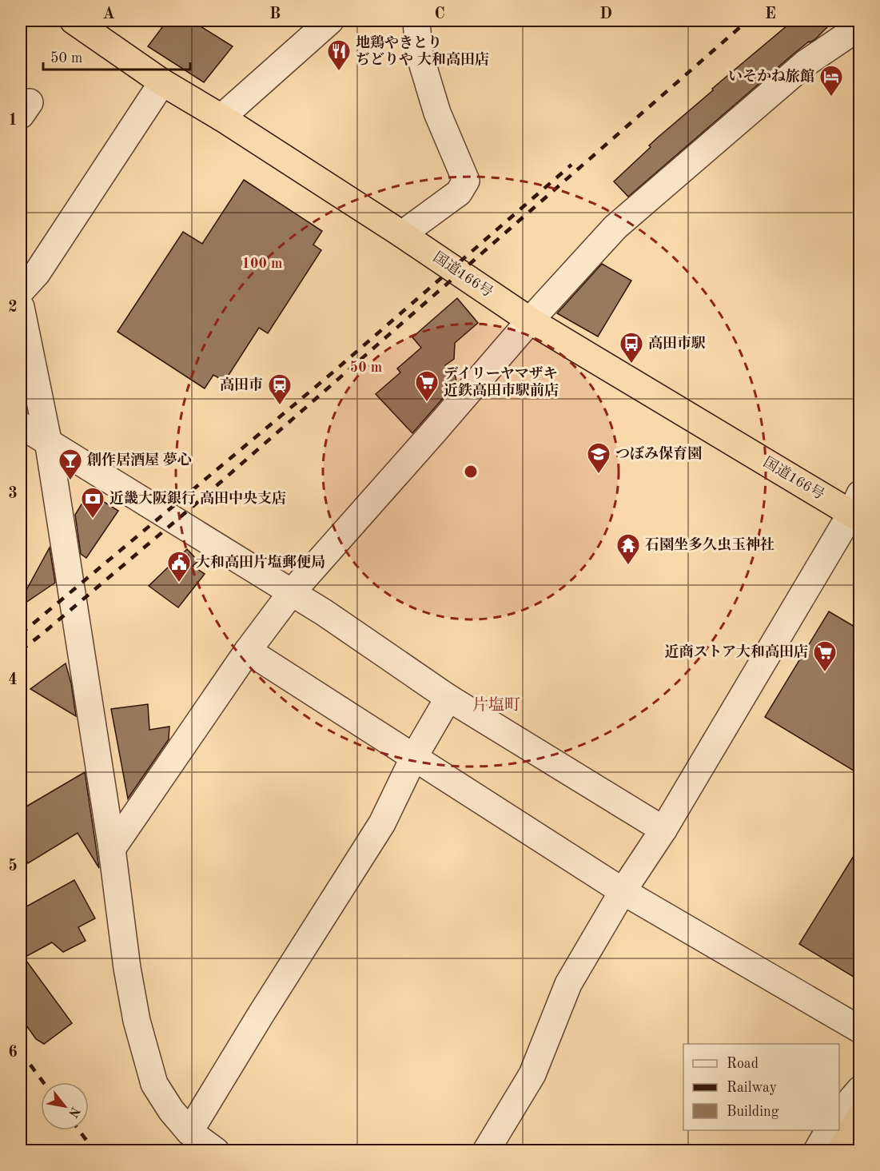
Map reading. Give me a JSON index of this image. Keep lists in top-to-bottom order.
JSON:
{
  "streets": {
    "highway": ["国道166号"]
  },
  "districts": ["片塩町"],
  "places": {
    "restaurant": ["地鶏やきとり ぢどりや 大和高田店"],
    "hotel": ["いそかね旅館"],
    "bus stop": ["高田市駅"],
    "supermarket": ["デイリーヤマザキ 近鉄高田市駅前店", "近商ストア大和高田店"],
    "station": ["高田市"],
    "school or university": ["つぼみ保育園"],
    "bar": ["創作居酒屋 夢心"],
    "bank": ["近畿大阪銀行 高田中央支店"],
    "temple": ["石園坐多久虫玉神社"],
    "public building": ["大和高田片塩郵便局"]
  },
  "legend": ["Road", "Railway", "Building"],
  "scale_bar": "50 m",
  "north": "bottom right",
  "grid": {
    "columns": [
      "A",
      "B",
      "C",
      "D",
      "E"
    ],
    "rows": [
      "1",
      "2",
      "3",
      "4",
      "5",
      "6"
    ]
  },
  "rings": ["100 m", "50 m"]
}
